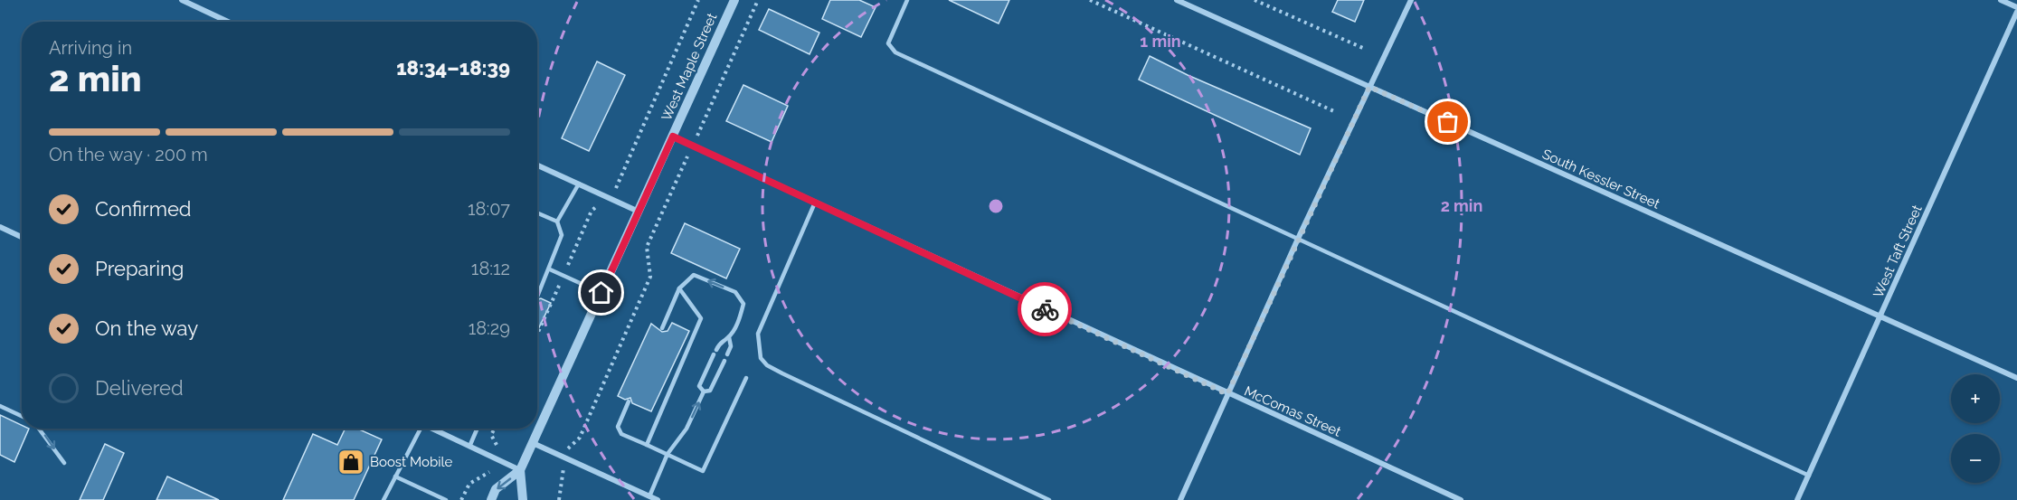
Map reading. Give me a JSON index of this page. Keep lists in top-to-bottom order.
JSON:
{
  "streets": {
    "street": [
      "West Maple Street",
      "South Kessler Street",
      "West Taft Street",
      "McComas Street"
    ]
  },
  "crossings": [
    ["West Maple Street", "McComas Street"],
    ["South Kessler Street", "West Taft Street"]
  ],
  "places": {
    "shop": ["Boost Mobile"]
  },
  "page": {
    "heading": ["2 min", "Arriving in", "18:34–18:39"],
    "bar": "On the way · 200 m",
    "list": [
      ["Confirmed", "18:07"],
      ["Preparing", "18:12"],
      ["On the way", "18:29"],
      "Delivered"
    ],
    "map_buttons": ["+", "−"]
  },
  "rings": ["1 min", "2 min"]
}
